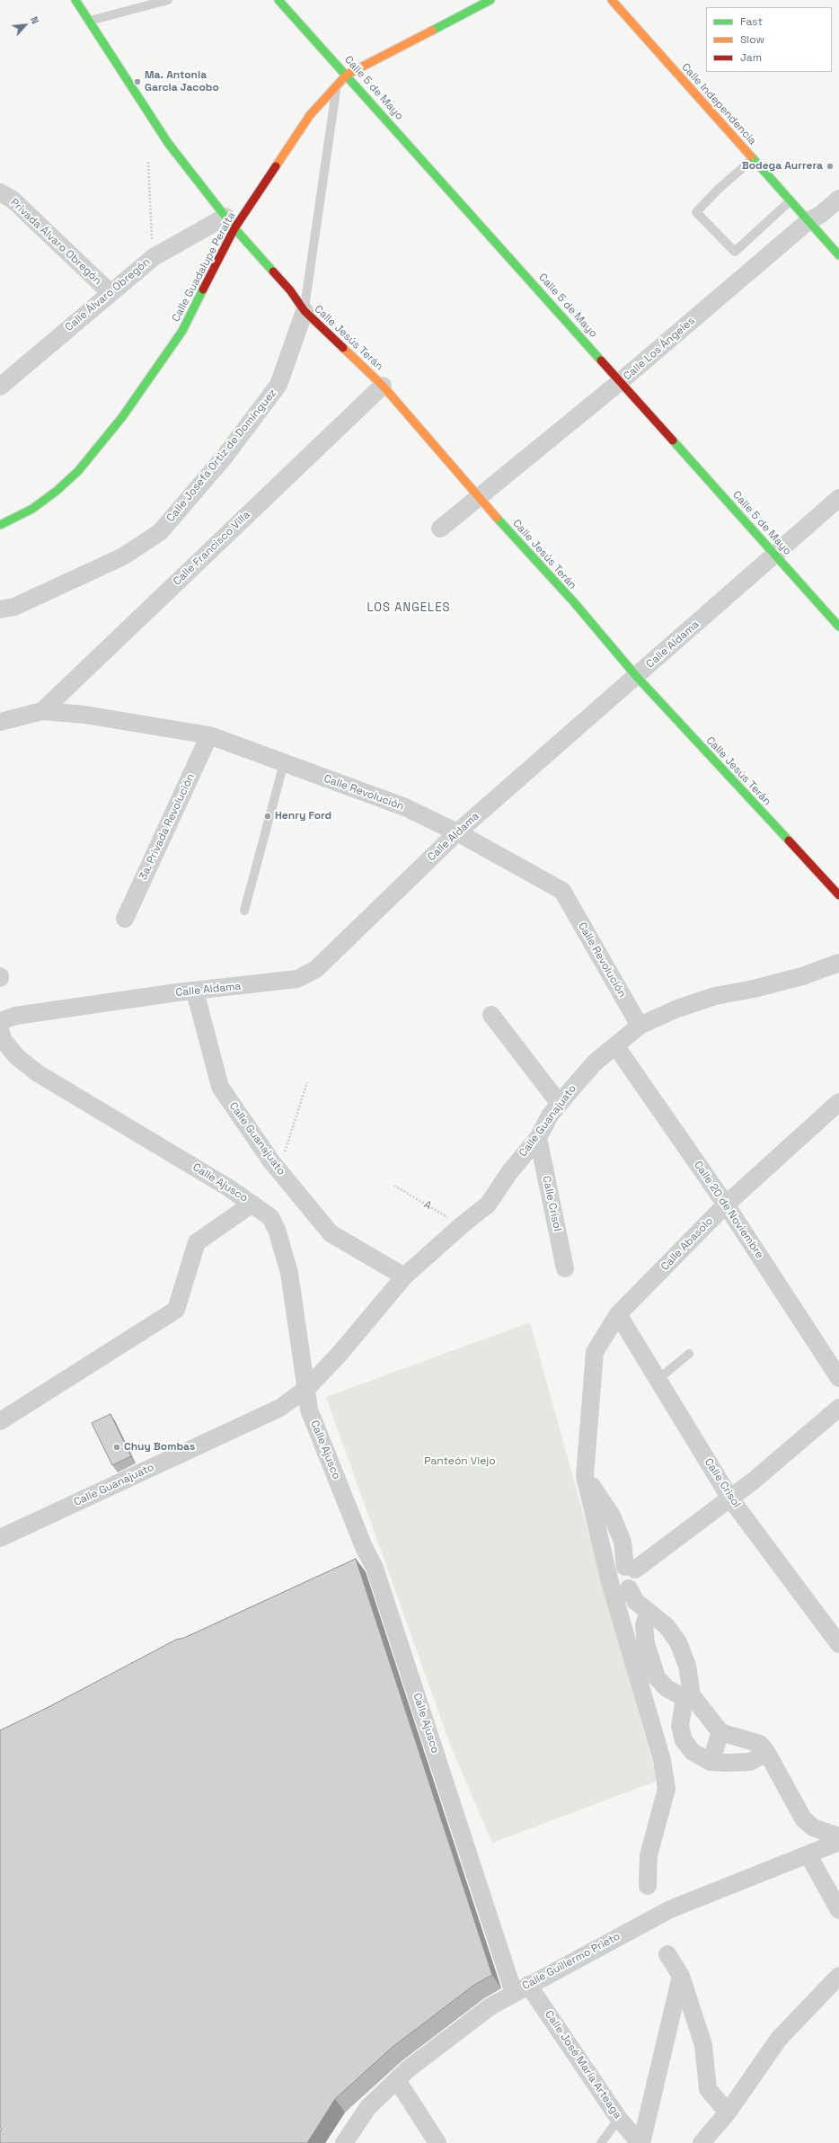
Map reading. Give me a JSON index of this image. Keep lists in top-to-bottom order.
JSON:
{
  "streets": {
    "street": [
      "Calle 5 de Mayo",
      "Calle Independencia",
      "Privada Álvaro Obregón",
      "Calle Guadalupe Peralta",
      "Calle Álvaro Obregón",
      "Calle Jesús Terán",
      "Calle Los Ángeles",
      "Calle Josefa Ortiz de Domínguez",
      "Calle Francisco Villa",
      "Calle Aldama",
      "Calle Revolución",
      "3a. Privada Revolución",
      "Calle Guanajuato",
      "Calle Ajusco",
      "Calle Crisol",
      "Calle 20 de Noviembre",
      "Calle Abasolo",
      "Calle Guillermo Prieto",
      "Calle José María Arteaga"
    ],
    "path": ["A"]
  },
  "crossings": [
    ["Calle 5 de Mayo", "Calle Guadalupe Peralta"],
    ["Calle 5 de Mayo", "Calle Los Ángeles"],
    ["Calle 5 de Mayo", "Calle Aldama"],
    ["Calle Independencia", "Calle Los Ángeles"],
    ["Privada Álvaro Obregón", "Calle Álvaro Obregón"],
    ["Calle Guadalupe Peralta", "Calle Álvaro Obregón"],
    ["Calle Guadalupe Peralta", "Calle Jesús Terán"],
    ["Calle Álvaro Obregón", "Calle Jesús Terán"],
    ["Calle Jesús Terán", "Calle Los Ángeles"],
    ["Calle Jesús Terán", "Calle Josefa Ortiz de Domínguez"],
    ["Calle Jesús Terán", "Calle Francisco Villa"],
    ["Calle Jesús Terán", "Calle Aldama"],
    ["Calle Francisco Villa", "Calle Revolución"],
    ["Calle Aldama", "Calle Revolución"],
    ["Calle Aldama", "Calle Guanajuato"],
    ["Calle Revolución", "3a. Privada Revolución"],
    ["Calle Revolución", "Calle Guanajuato"],
    ["Calle Guanajuato", "Calle Ajusco"],
    ["Calle Guanajuato", "Calle Crisol"],
    ["Calle Guanajuato", "A"],
    ["Calle Guanajuato", "Calle 20 de Noviembre"],
    ["Calle Ajusco", "Calle Guillermo Prieto"],
    ["Calle Ajusco", "Calle José María Arteaga"],
    ["Calle Crisol", "Calle Abasolo"],
    ["Calle 20 de Noviembre", "Calle Abasolo"],
    ["Calle Guillermo Prieto", "Calle José María Arteaga"]
  ],
  "districts": ["LOS ANGELES"],
  "parks": ["Panteón Viejo"],
  "places": [
    "Ma. Antonia Garcia Jacobo",
    "Bodega Aurrera",
    "Henry Ford",
    "Chuy Bombas"
  ],
  "legend": ["Fast", "Slow", "Jam"],
  "north": "top right"
}
